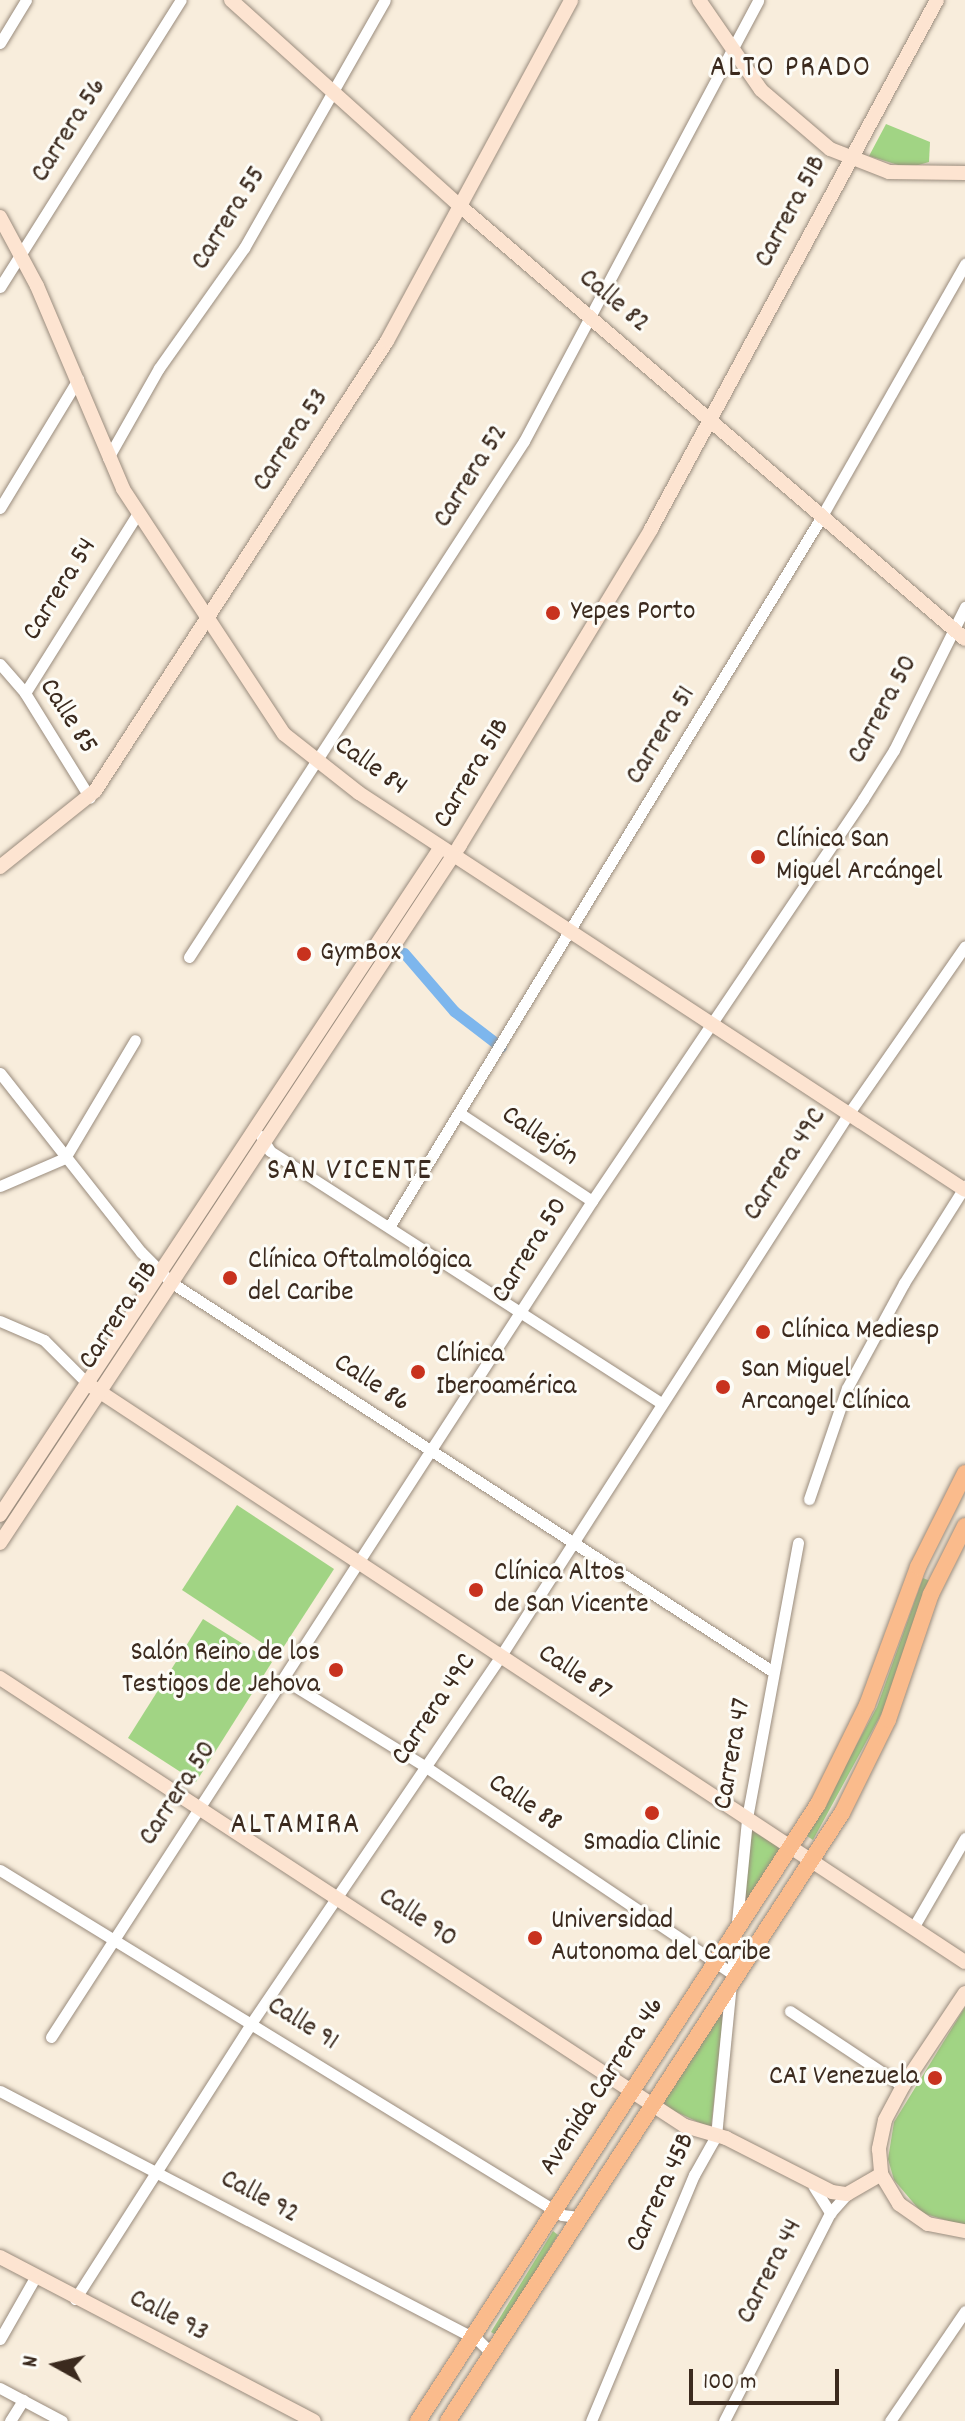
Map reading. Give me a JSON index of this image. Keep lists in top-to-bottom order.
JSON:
{
  "streets": {
    "main road": ["Avenida Carrera 46"],
    "street": [
      "Carrera 56",
      "Carrera 51B",
      "Carrera 55",
      "Calle 82",
      "Carrera 53",
      "Carrera 52",
      "Carrera 54",
      "Carrera 50",
      "Calle 85",
      "Carrera 51",
      "Calle 84",
      "Callejón",
      "Carrera 49C",
      "Calle 86",
      "Calle 87",
      "Carrera 47",
      "Calle 88",
      "Calle 90",
      "Calle 91",
      "Carrera 45B",
      "Calle 92",
      "Carrera 44",
      "Calle 93"
    ]
  },
  "crossings": [
    ["Carrera 56", "Calle 84"],
    ["Carrera 51B", "Calle 82"],
    ["Carrera 51B", "Calle 84"],
    ["Carrera 51B", "Calle 86"],
    ["Carrera 51B", "Calle 87"],
    ["Carrera 55", "Calle 82"],
    ["Carrera 55", "Calle 84"],
    ["Calle 82", "Carrera 53"],
    ["Calle 82", "Carrera 52"],
    ["Calle 82", "Carrera 50"],
    ["Calle 82", "Carrera 51"],
    ["Carrera 53", "Calle 85"],
    ["Carrera 53", "Calle 84"],
    ["Carrera 52", "Calle 84"],
    ["Carrera 54", "Calle 85"],
    ["Carrera 54", "Calle 84"],
    ["Carrera 50", "Calle 84"],
    ["Carrera 50", "Callejón"],
    ["Carrera 50", "Calle 86"],
    ["Carrera 50", "Calle 87"],
    ["Carrera 50", "Calle 88"],
    ["Carrera 50", "Calle 90"],
    ["Carrera 50", "Calle 91"],
    ["Carrera 51", "Calle 84"],
    ["Carrera 51", "Callejón"],
    ["Calle 84", "Carrera 49C"],
    ["Carrera 49C", "Calle 86"],
    ["Carrera 49C", "Calle 87"],
    ["Carrera 49C", "Calle 88"],
    ["Carrera 49C", "Calle 90"],
    ["Carrera 49C", "Calle 91"],
    ["Carrera 49C", "Calle 92"],
    ["Carrera 49C", "Calle 93"],
    ["Calle 86", "Carrera 47"],
    ["Calle 87", "Carrera 47"],
    ["Calle 87", "Avenida Carrera 46"],
    ["Carrera 47", "Calle 88"],
    ["Carrera 47", "Avenida Carrera 46"],
    ["Carrera 47", "Carrera 45B"],
    ["Calle 88", "Avenida Carrera 46"],
    ["Calle 88", "Carrera 45B"],
    ["Calle 90", "Avenida Carrera 46"],
    ["Calle 90", "Carrera 45B"],
    ["Calle 90", "Carrera 44"],
    ["Calle 91", "Avenida Carrera 46"],
    ["Avenida Carrera 46", "Carrera 45B"],
    ["Avenida Carrera 46", "Calle 92"]
  ],
  "districts": ["ALTO PRADO", "SAN VICENTE", "ALTAMIRA"],
  "places": [
    "Yepes Porto",
    "Clínica San Miguel Arcángel",
    "GymBox",
    "Clínica Oftalmológica del Caribe",
    "Clínica Mediesp",
    "Clínica Iberoamérica",
    "San Miguel Arcangel Clínica",
    "Clínica Altos de San Vicente",
    "Salón Reino de los Testigos de Jehova",
    "Smadia Clinic",
    "Universidad Autonoma del Caribe",
    "CAI Venezuela"
  ],
  "scale_bar": "100 m",
  "north": "left"
}
